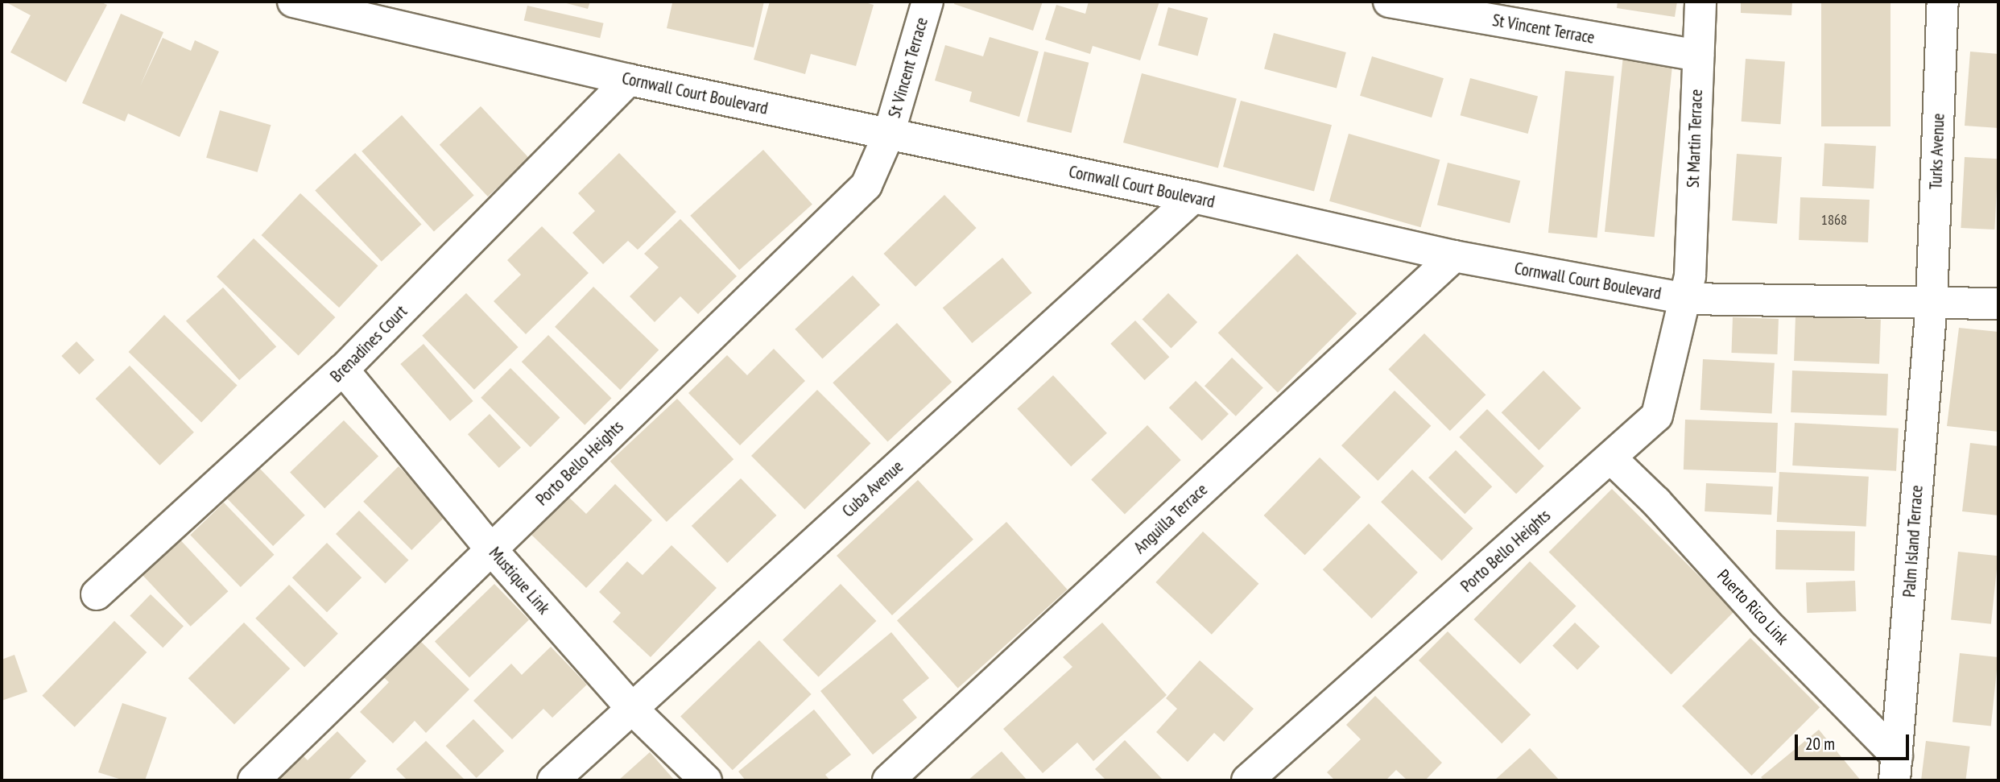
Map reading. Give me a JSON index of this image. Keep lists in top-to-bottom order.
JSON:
{
  "streets": {
    "street": [
      "St Vincent Terrace",
      "Cornwall Court Boulevard",
      "St Martin Terrace",
      "Turks Avenue",
      "Brenadines Court",
      "Porto Bello Heights",
      "Cuba Avenue",
      "Anguilla Terrace",
      "Palm Island Terrace",
      "Mustique Link",
      "Puerto Rico Link"
    ]
  },
  "crossings": [
    ["St Vincent Terrace", "Cornwall Court Boulevard"],
    ["St Vincent Terrace", "St Martin Terrace"],
    ["St Vincent Terrace", "Porto Bello Heights"],
    ["Cornwall Court Boulevard", "St Martin Terrace"],
    ["Cornwall Court Boulevard", "Turks Avenue"],
    ["Cornwall Court Boulevard", "Brenadines Court"],
    ["Cornwall Court Boulevard", "Porto Bello Heights"],
    ["Cornwall Court Boulevard", "Cuba Avenue"],
    ["Cornwall Court Boulevard", "Anguilla Terrace"],
    ["Cornwall Court Boulevard", "Palm Island Terrace"],
    ["St Martin Terrace", "Porto Bello Heights"],
    ["Turks Avenue", "Palm Island Terrace"],
    ["Brenadines Court", "Mustique Link"],
    ["Porto Bello Heights", "Mustique Link"],
    ["Porto Bello Heights", "Puerto Rico Link"],
    ["Cuba Avenue", "Mustique Link"],
    ["Palm Island Terrace", "Puerto Rico Link"]
  ],
  "house_numbers": ["1868"],
  "scale_bar": "20 m"
}
